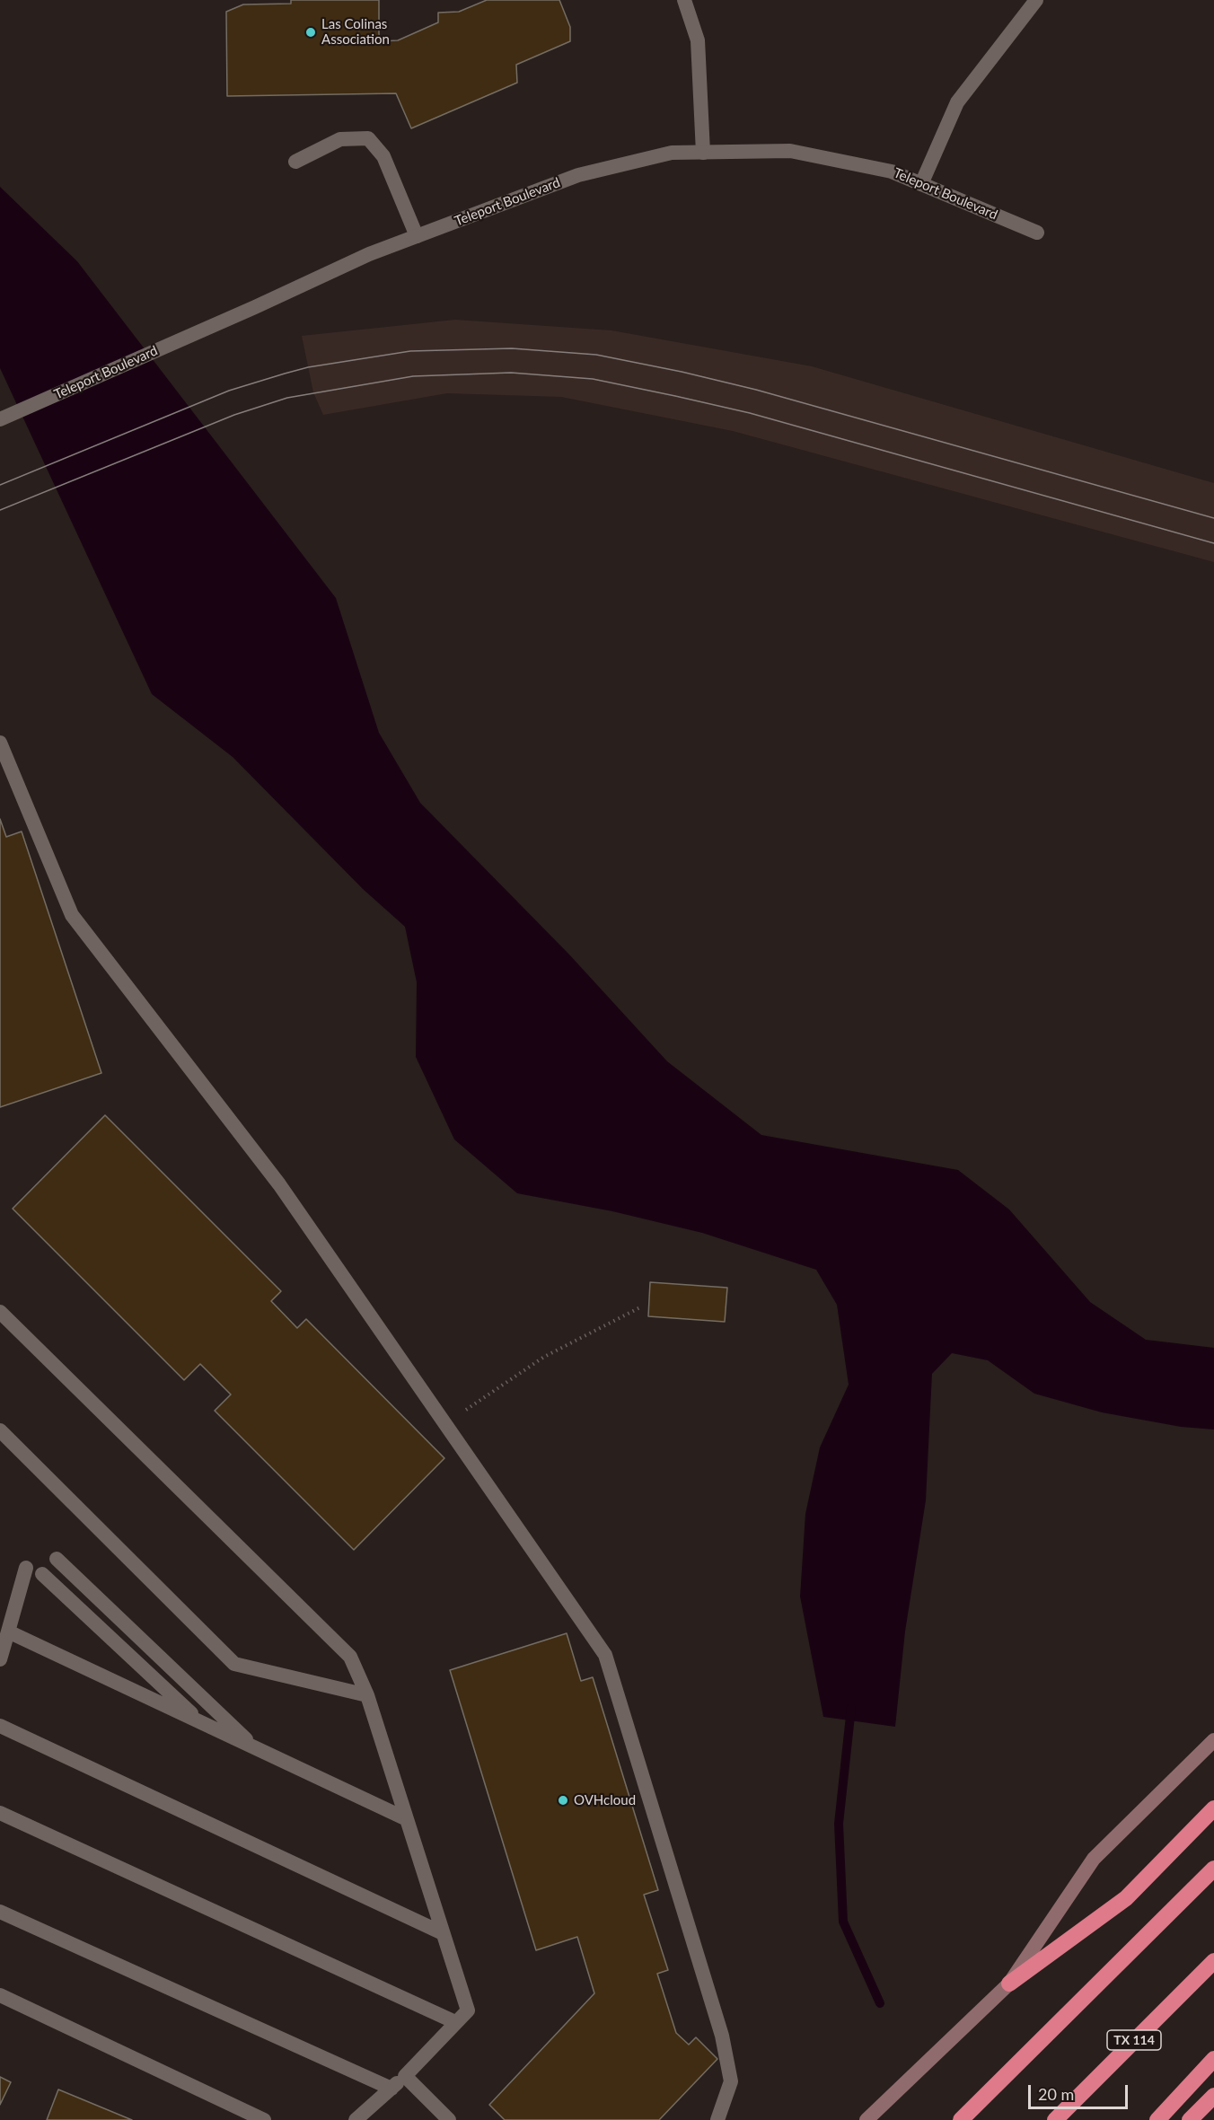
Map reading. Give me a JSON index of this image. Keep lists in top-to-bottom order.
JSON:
{
  "streets": {
    "highway": ["TX 114"],
    "street": ["Teleport Boulevard"]
  },
  "places": ["Las Colinas Association", "OVHcloud"],
  "scale_bar": "20 m"
}
